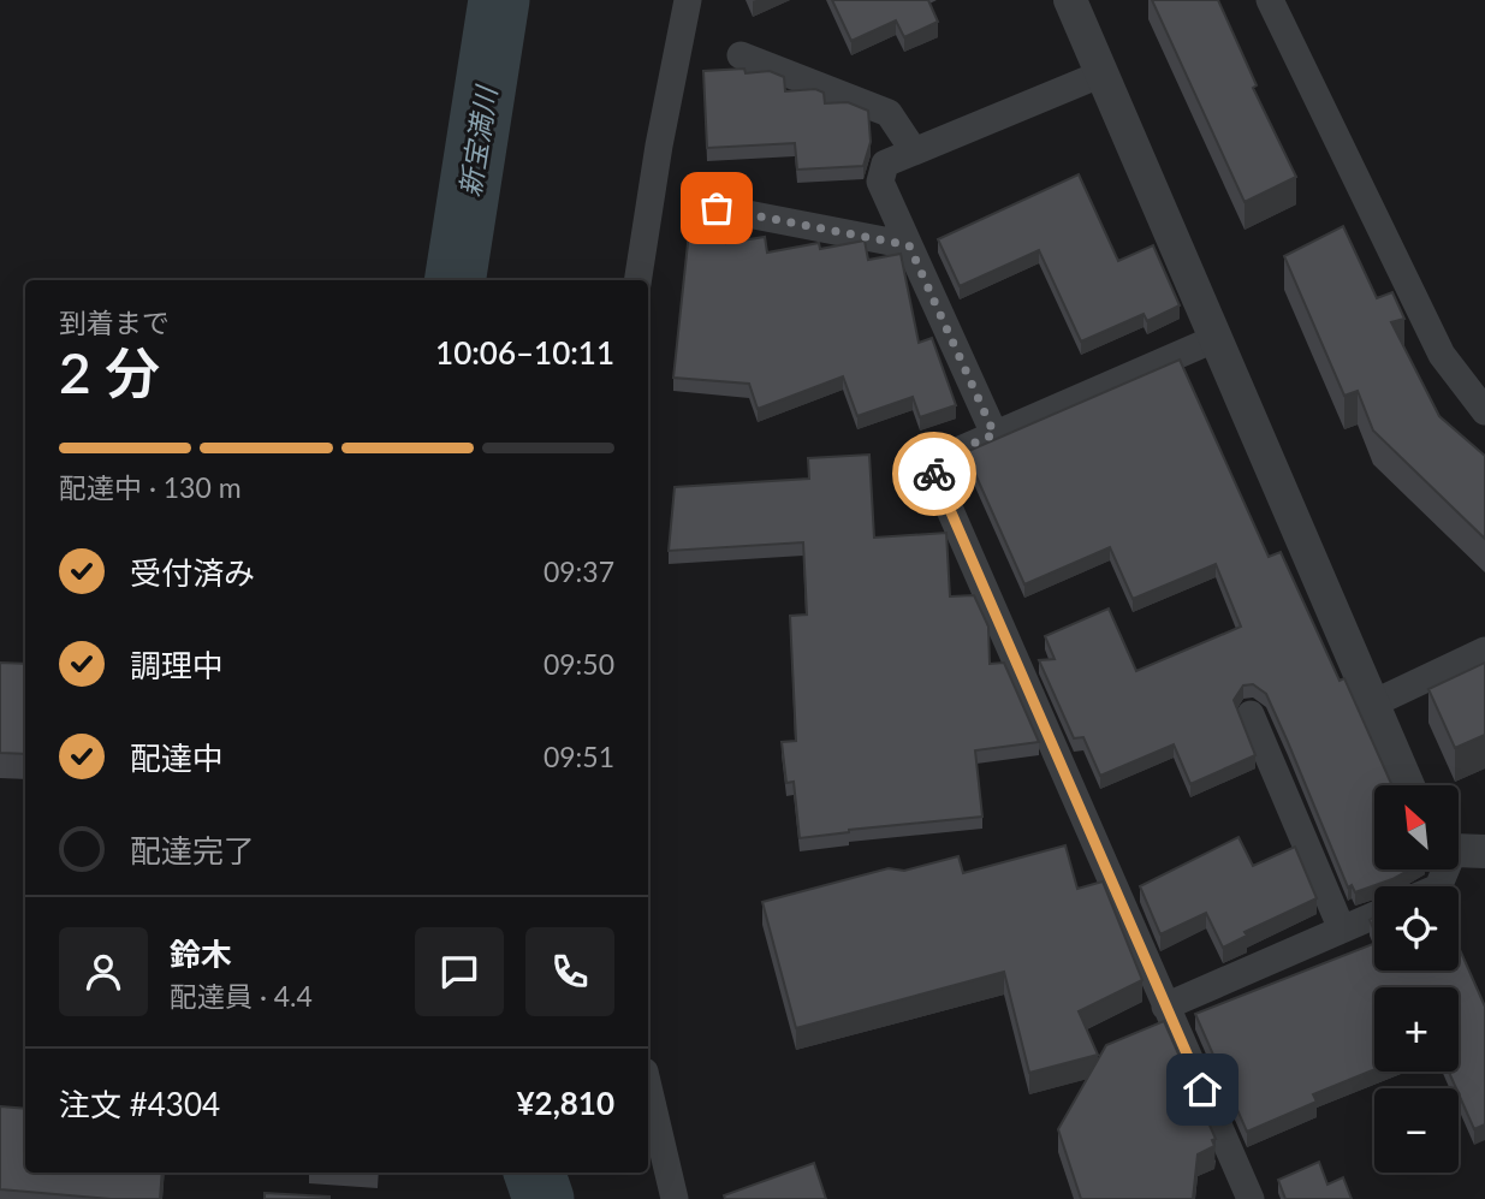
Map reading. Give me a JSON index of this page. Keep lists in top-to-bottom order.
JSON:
{
  "water": ["新宝満川"],
  "north": "top left",
  "page": {
    "heading": ["2 分", "到着まで", "10:06–10:11"],
    "panel": [
      "鈴木",
      "配達員 · 4.4",
      "注文 #4304",
      "¥2,810"
    ],
    "bar": "配達中 · 130 m",
    "list": [
      ["受付済み", "09:37"],
      ["調理中", "09:50"],
      ["配達中", "09:51"],
      "配達完了"
    ],
    "map_buttons": ["+", "−"]
  }
}
